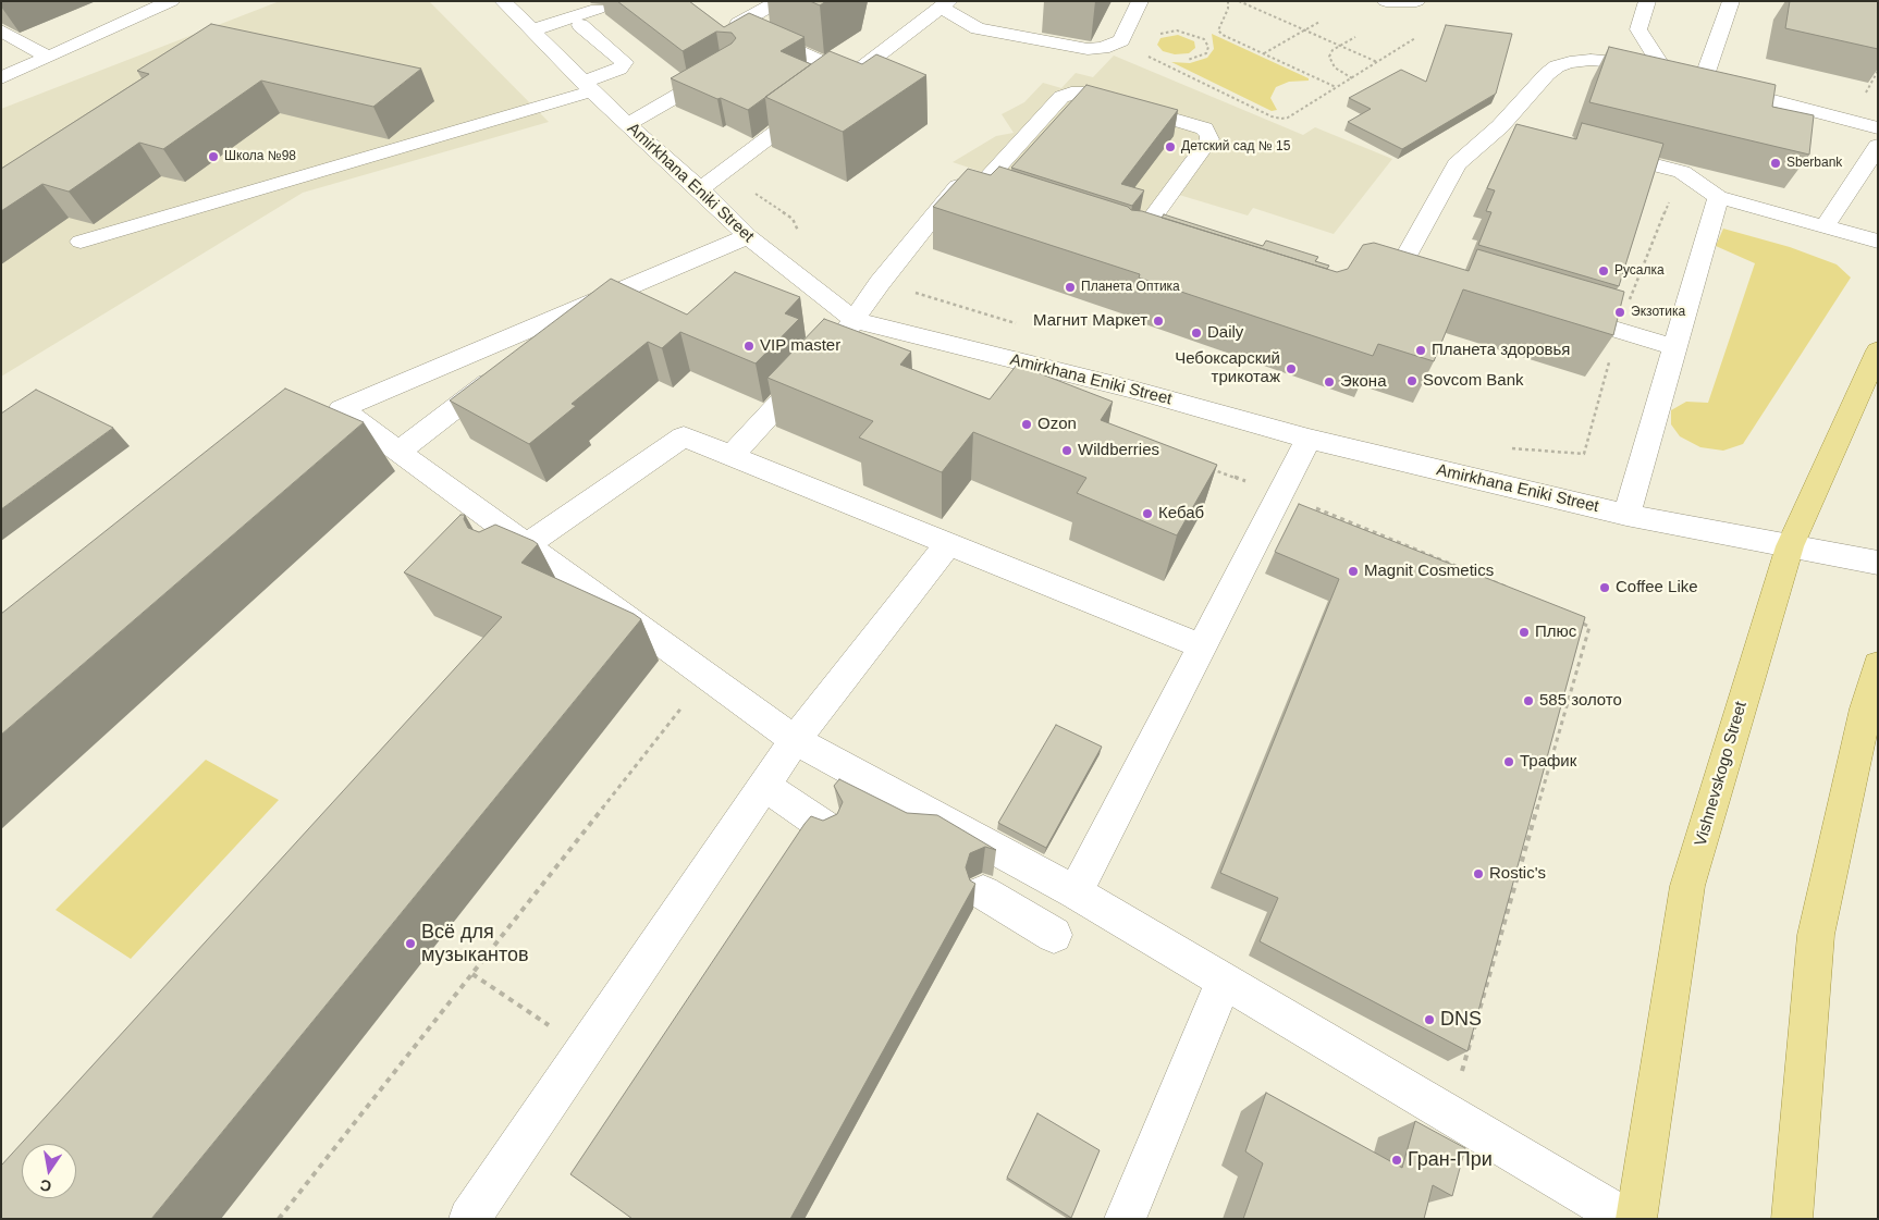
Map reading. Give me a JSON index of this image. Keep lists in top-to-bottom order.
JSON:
{
  "streets": {
    "main road": ["Vishnevskogo Street"],
    "street": ["Amirkhana Eniki Street"]
  },
  "crossings": [
    ["Amirkhana Eniki Street", "Vishnevskogo Street"]
  ],
  "places": [
    "Детский сад № 15",
    "Школа №98",
    "Sberbank",
    "Русалка",
    "Планета Оптика",
    "Экзотика",
    "Магнит Маркет",
    "Daily",
    "VIP master",
    "Планета здоровья",
    "Чебоксарский трикотаж",
    "Sovcom Bank",
    "Экона",
    "Ozon",
    "Wildberries",
    "Кебаб",
    "Magnit Cosmetics",
    "Coffee Like",
    "Плюс",
    "585 золото",
    "Трафик",
    "Rostiс's",
    "Всё для музыкантов",
    "DNS",
    "Гран-При"
  ],
  "north": "bottom"
}
